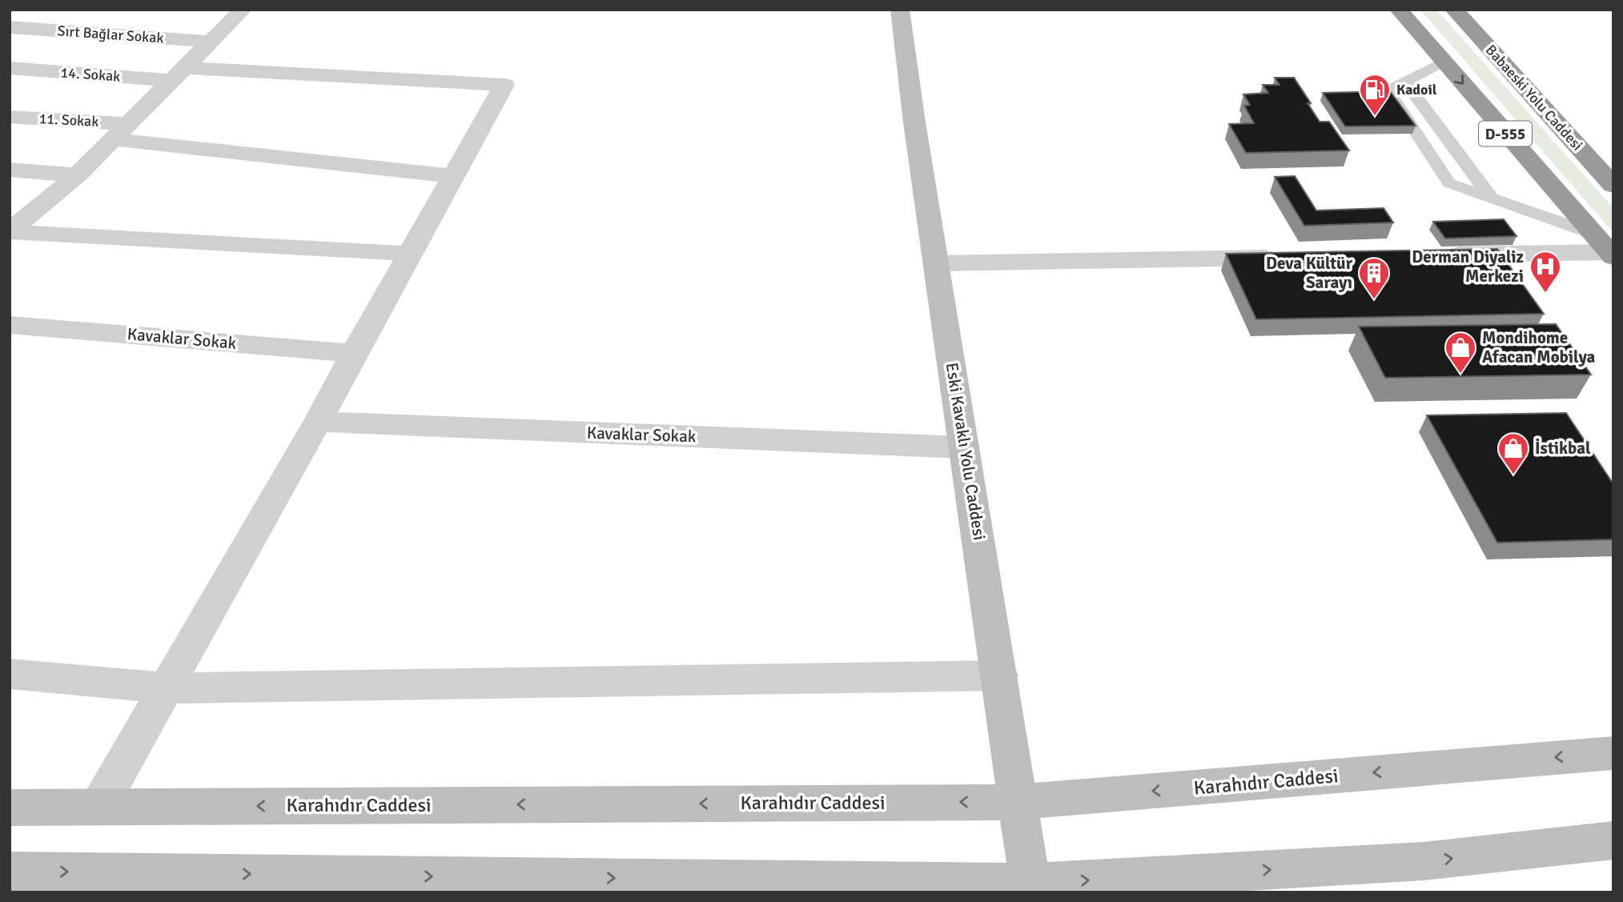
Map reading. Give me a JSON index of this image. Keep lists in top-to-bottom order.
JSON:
{
  "streets": {
    "highway": ["Babaeski Yolu Caddesi", "D-555"],
    "street": [
      "Sırt Bağlar Sokak",
      "14. Sokak",
      "11. Sokak",
      "Kavaklar Sokak",
      "Eski Kavaklı Yolu Caddesi",
      "Karahıdır Caddesi"
    ]
  },
  "crossings": [
    ["14. Sokak", "11. Sokak"],
    ["Kavaklar Sokak", "Eski Kavaklı Yolu Caddesi"],
    ["Eski Kavaklı Yolu Caddesi", "Karahıdır Caddesi"]
  ],
  "places": {
    "fuel station": ["Kadoil"],
    "hospital": ["Derman Diyaliz Merkezi"],
    "building": ["Deva Kültür Sarayı"],
    "shop": ["Mondihome Afacan Mobilya", "İstikbal"]
  }
}
